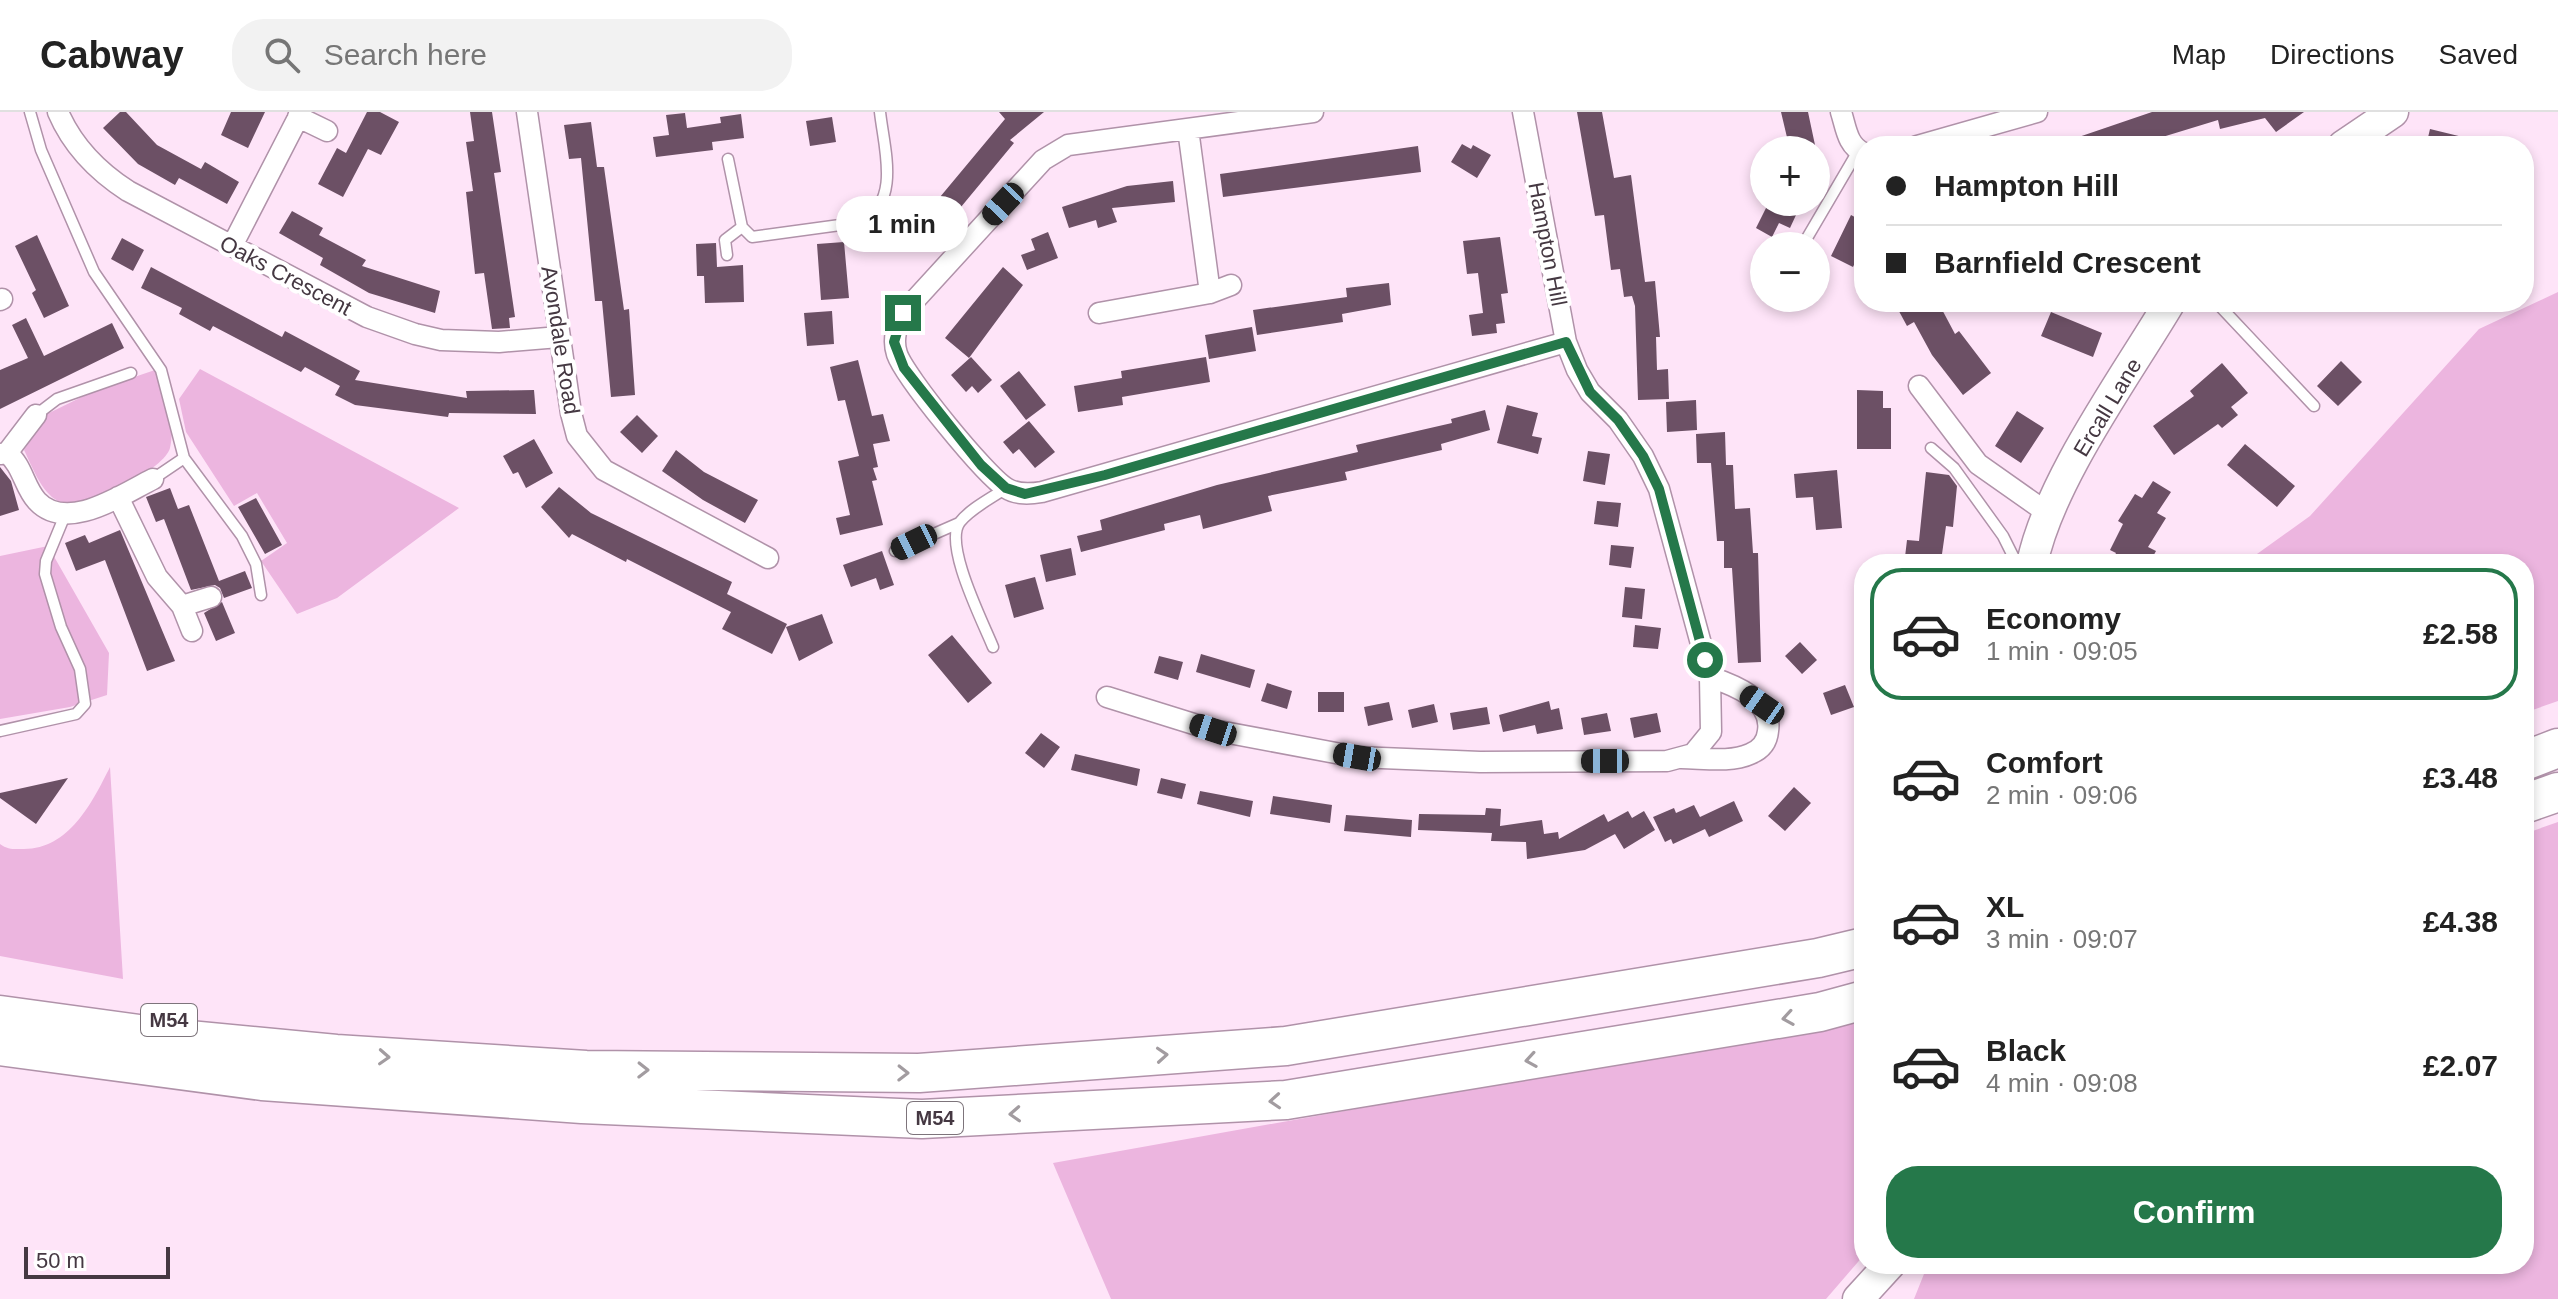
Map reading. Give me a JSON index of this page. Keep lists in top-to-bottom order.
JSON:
{
  "streets": {
    "highway": ["M54"],
    "street": [
      "Hampton Hill",
      "Oaks Crescent",
      "Avondale Road",
      "Ercall Lane"
    ]
  },
  "crossings": [
    ["Oaks Crescent", "Avondale Road"]
  ],
  "scale_bar": "50 m",
  "page": {
    "header": "Cabway",
    "search": "Search here",
    "nav": ["Map", "Directions", "Saved"],
    "map_buttons": ["+", "−"],
    "banner": ["Hampton Hill", "Barnfield Crescent"],
    "bubble": "1 min",
    "list": [
      {
        "name": "Economy",
        "note": "1 min · 09:05",
        "value": "£2.58"
      },
      {
        "name": "Comfort",
        "note": "2 min · 09:06",
        "value": "£3.48"
      },
      {
        "name": "XL",
        "note": "3 min · 09:07",
        "value": "£4.38"
      },
      {
        "name": "Black",
        "note": "4 min · 09:08",
        "value": "£2.07"
      }
    ],
    "buttons": "Confirm",
    "scale": "50 m"
  }
}
